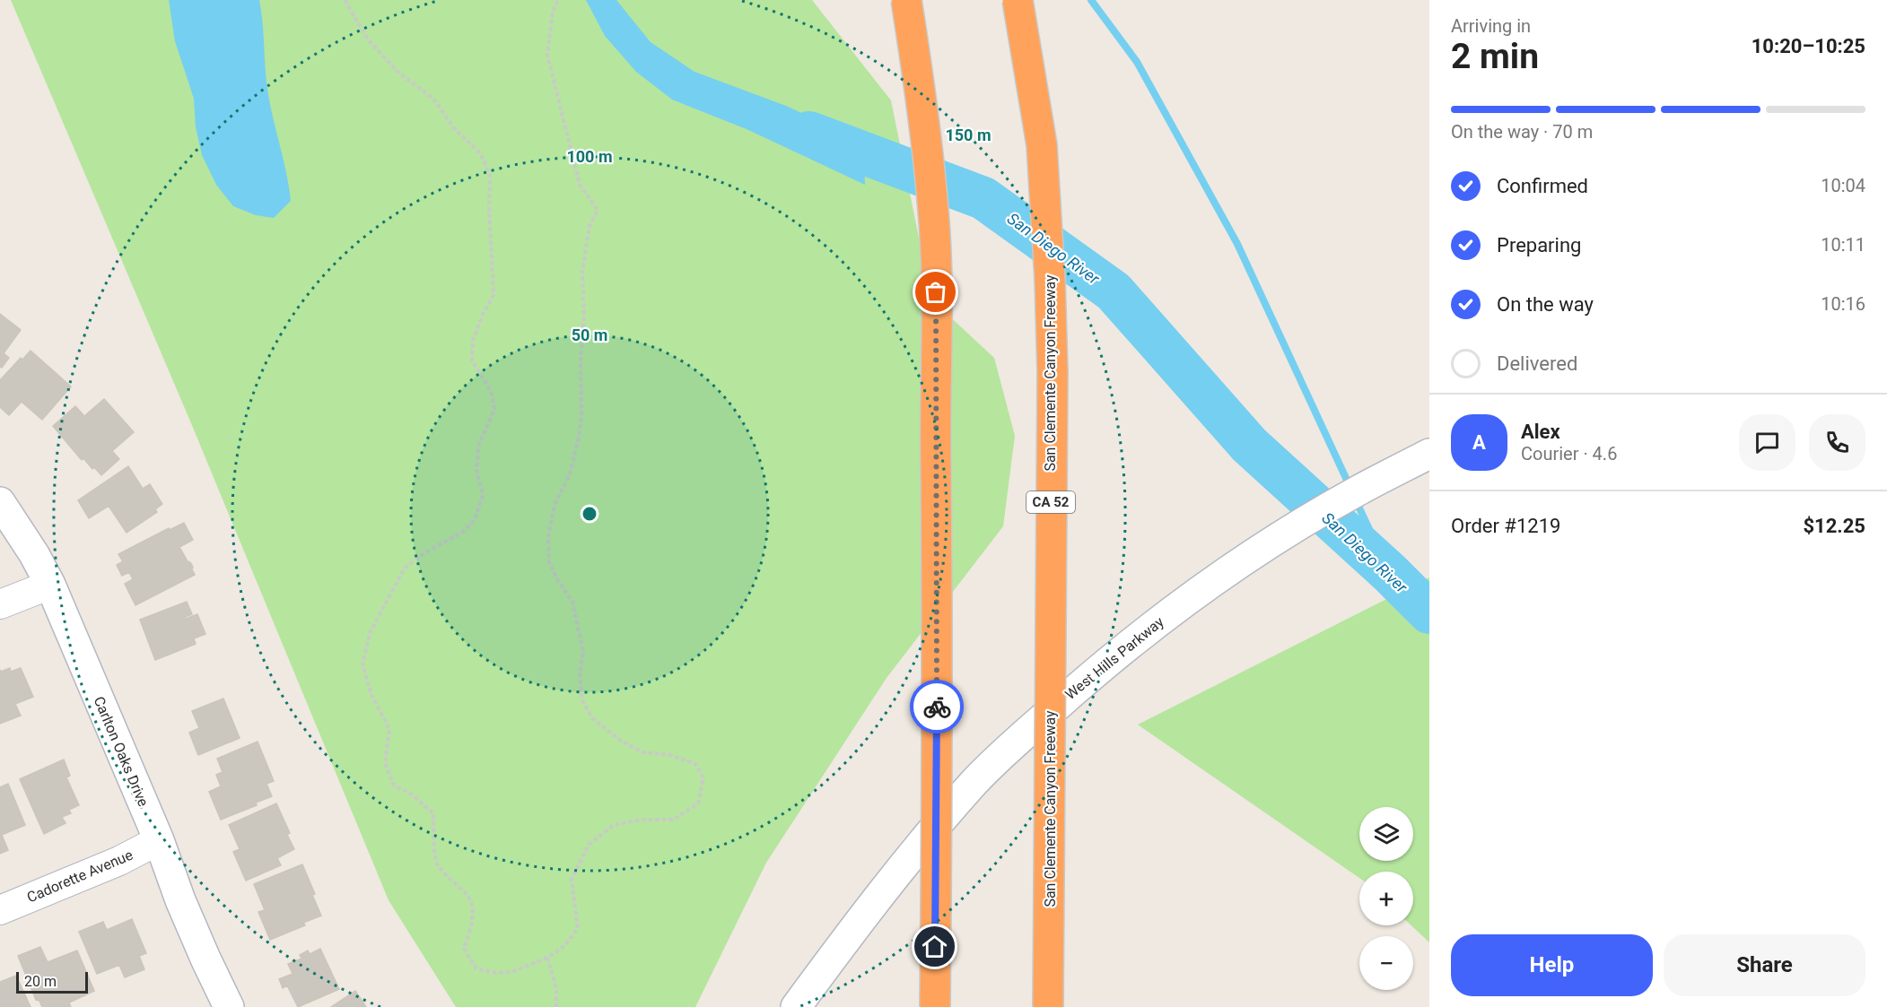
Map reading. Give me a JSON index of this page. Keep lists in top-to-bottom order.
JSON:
{
  "streets": {
    "highway": ["San Clemente Canyon Freeway", "CA 52"],
    "main road": ["West Hills Parkway", "Carlton Oaks Drive"],
    "street": ["Cadorette Avenue"]
  },
  "crossings": [
    ["Carlton Oaks Drive", "Cadorette Avenue"]
  ],
  "water": ["San Diego River"],
  "scale_bar": "20 m",
  "page": {
    "heading": ["2 min", "Arriving in", "10:20–10:25"],
    "panel": [
      "Alex",
      "Courier · 4.6",
      "Order #1219",
      "$12.25"
    ],
    "bar": "On the way · 70 m",
    "list": [
      ["Confirmed", "10:04"],
      ["Preparing", "10:11"],
      ["On the way", "10:16"],
      "Delivered"
    ],
    "round": "A",
    "map_buttons": ["+", "−"],
    "buttons": ["Help", "Share"],
    "scale": "20 m"
  },
  "rings": ["150 m", "100 m", "50 m"]
}
